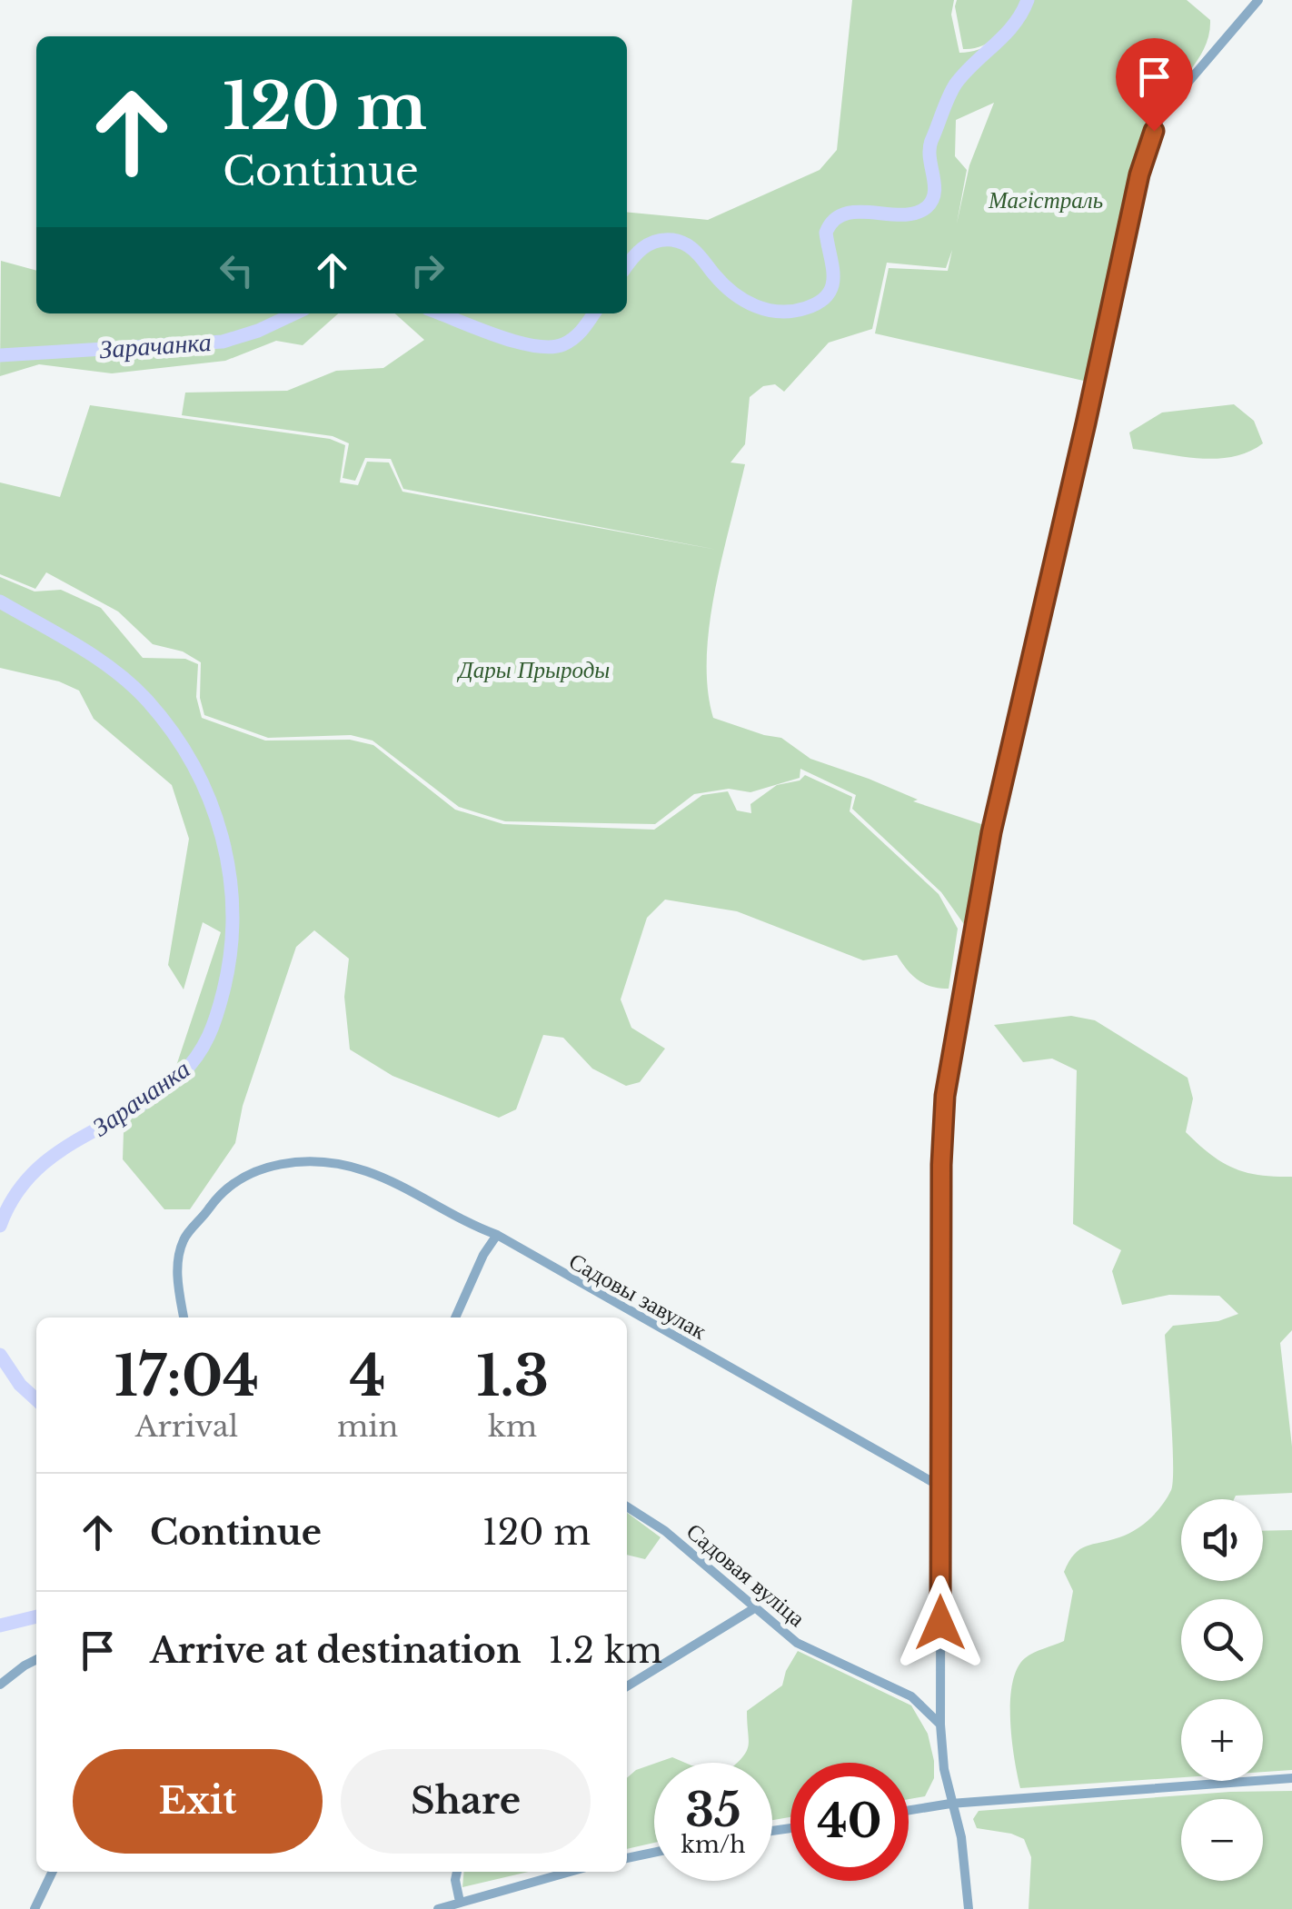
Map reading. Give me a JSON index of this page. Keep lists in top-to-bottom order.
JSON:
{
  "streets": {
    "street": ["Садовы завулак", "Садовая вуліца"]
  },
  "water": ["Зарачанка"],
  "parks": ["Магістраль", "Дары Прыроды"],
  "page": {
    "turn": ["120 m", "Continue"],
    "eta": [
      "17:04",
      "Arrival",
      "4",
      "min",
      "1.3",
      "km"
    ],
    "list": [
      {
        "name": "Continue",
        "value": "120 m"
      },
      {
        "name": "Arrive at destination",
        "value": "1.2 km"
      }
    ],
    "map_buttons": ["+", "−"],
    "buttons": ["Exit", "Share"],
    "speed": "35 km/h",
    "limit": "40"
  }
}
